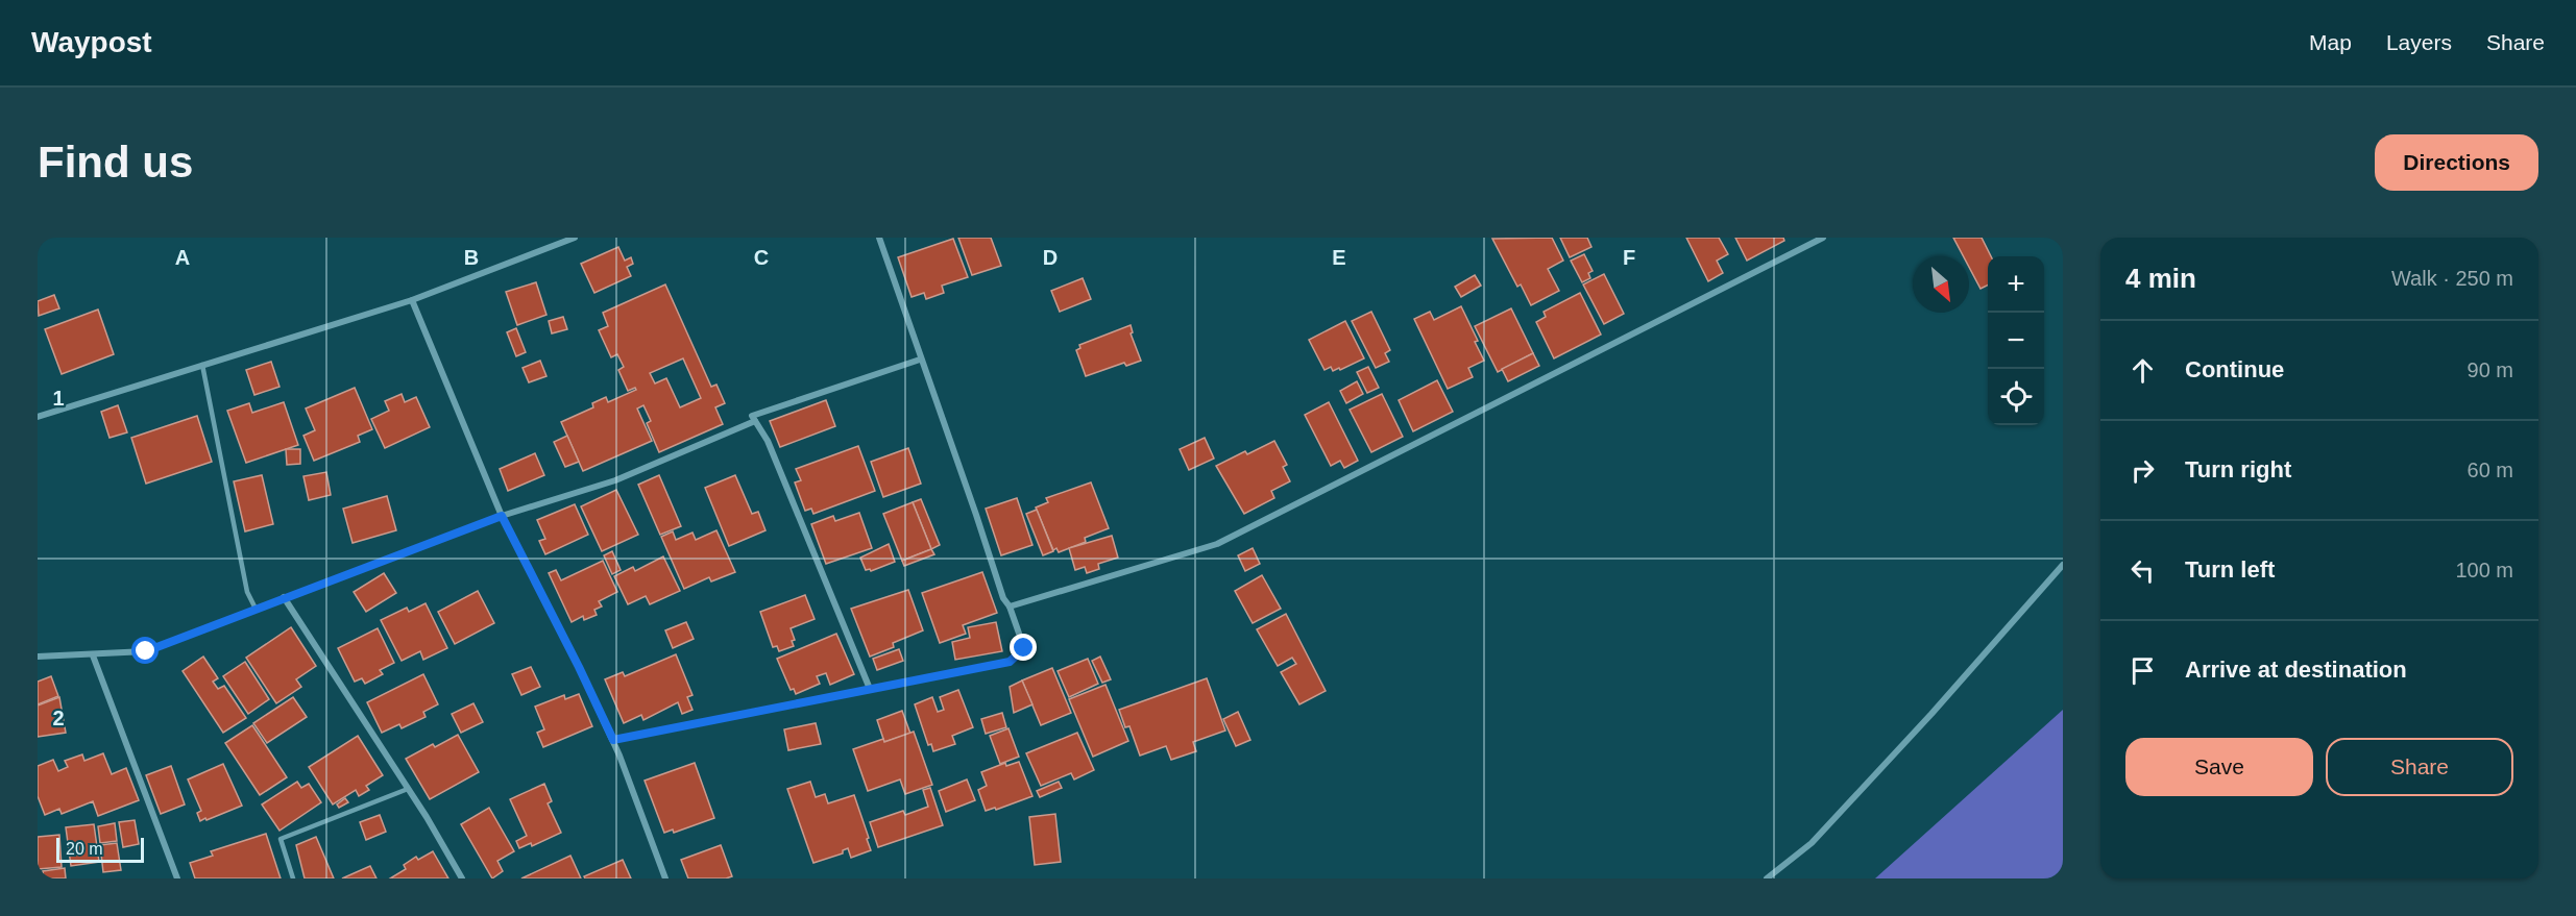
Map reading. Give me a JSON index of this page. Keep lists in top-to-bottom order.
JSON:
{
  "scale_bar": "20 m",
  "north": "bottom right",
  "page": {
    "header": "Waypost",
    "nav": ["Map", "Layers", "Share"],
    "buttons": [
      "Directions",
      ["Save", "Share"]
    ],
    "title": "Find us",
    "heading": ["4 min", "Walk · 250 m"],
    "map_buttons": ["+", "−"],
    "list": [
      ["Continue", "90 m"],
      ["Turn right", "60 m"],
      ["Turn left", "100 m"],
      "Arrive at destination"
    ],
    "scale": "20 m"
  },
  "grid": {
    "columns": [
      "A",
      "B",
      "C",
      "D",
      "E",
      "F"
    ],
    "rows": ["1", "2"]
  }
}
